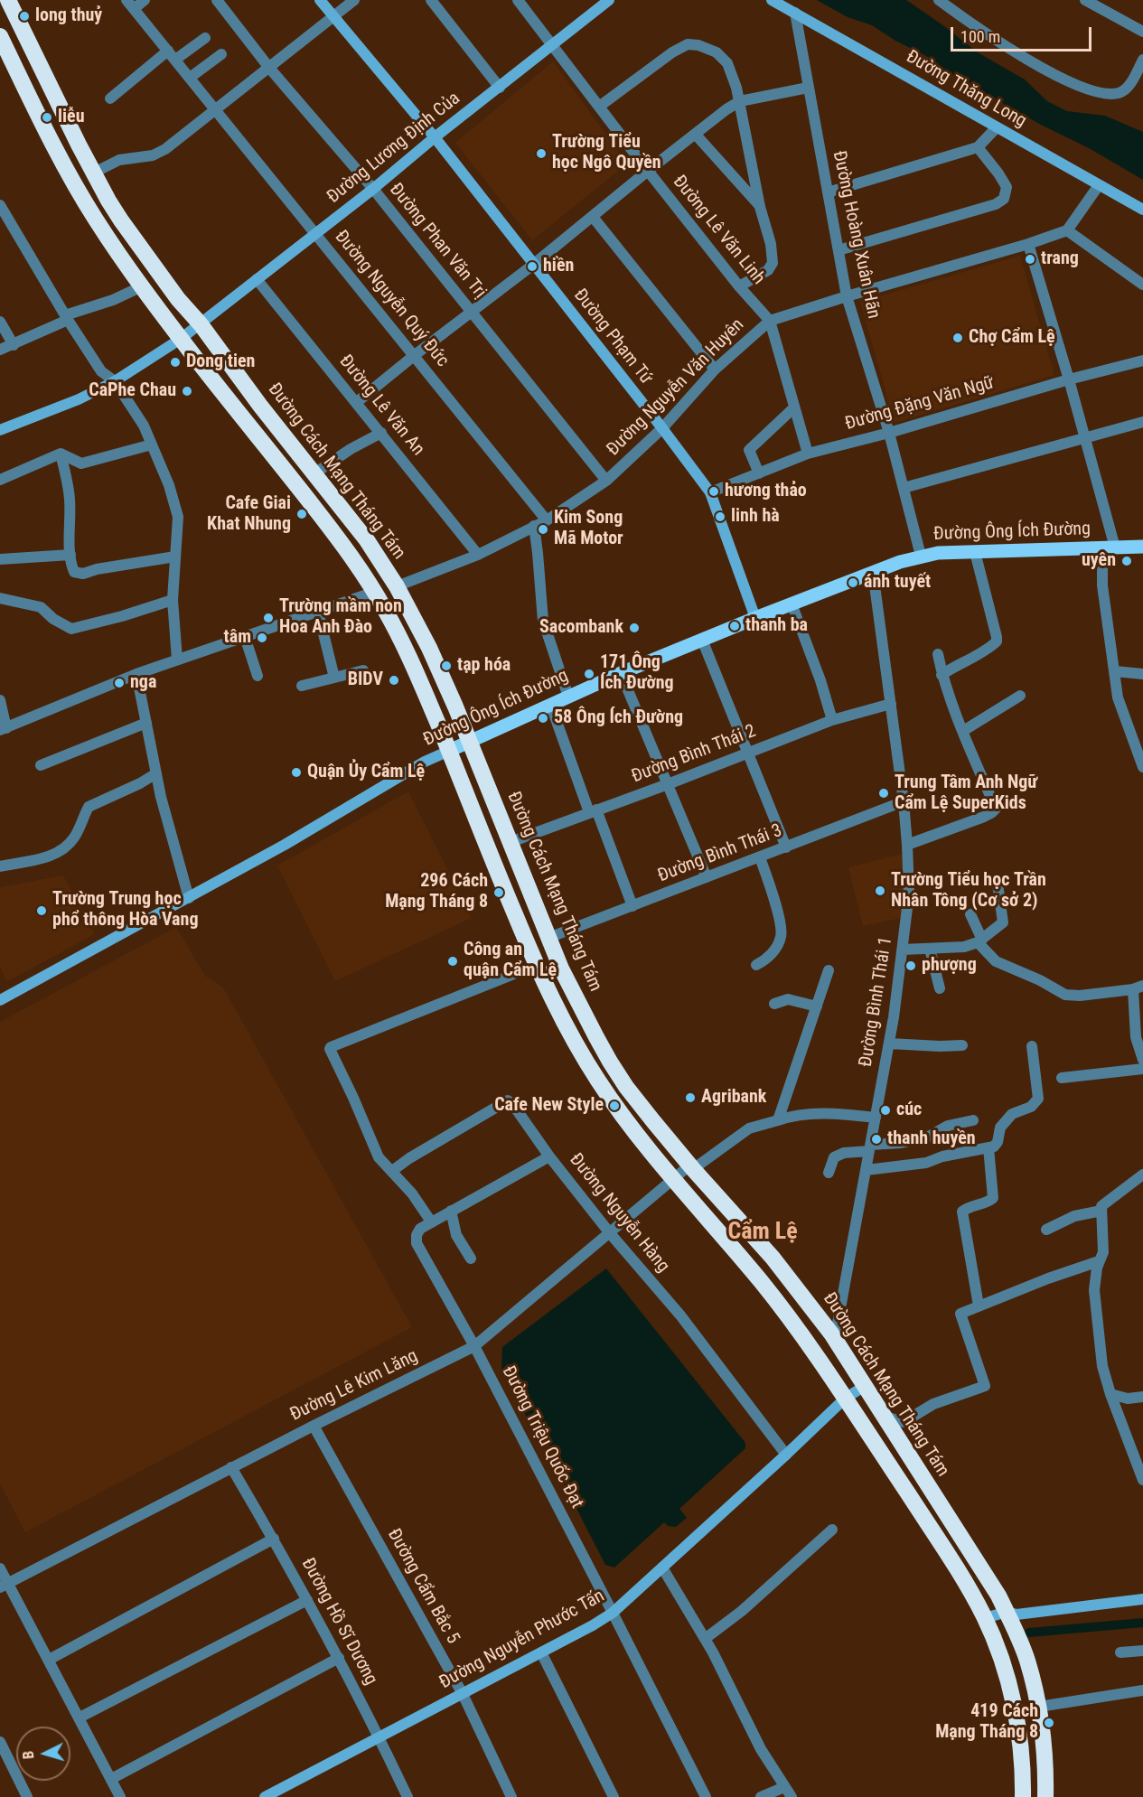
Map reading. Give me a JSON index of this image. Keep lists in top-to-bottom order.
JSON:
{
  "streets": {
    "highway": ["Đường Cách Mạng Tháng Tám"],
    "main road": ["Đường Ông Ích Đường"],
    "street": [
      "Đường Thăng Long",
      "Đường Lương Định Của",
      "Đường Lê Văn Linh",
      "Đường Hoàng Xuân Hãn",
      "Đường Phan Văn Trị",
      "Đường Nguyễn Quý Đức",
      "Đường Phạm Tứ",
      "Đường Nguyễn Văn Huyên",
      "Đường Đặng Văn Ngữ",
      "Đường Lê Văn An",
      "Đường Bình Thái 2",
      "Đường Bình Thái 3",
      "Đường Bình Thái 1",
      "Đường Nguyễn Hàng",
      "Đường Lê Kim Lăng",
      "Đường Triệu Quốc Đạt",
      "Đường Cẩm Bắc 5",
      "Đường Hồ Sĩ Dương",
      "Đường Nguyễn Phước Tấn"
    ]
  },
  "crossings": [
    ["Đường Thăng Long", "Đường Hoàng Xuân Hãn"],
    ["Đường Lương Định Của", "Đường Lê Văn Linh"],
    ["Đường Lương Định Của", "Đường Phan Văn Trị"],
    ["Đường Lương Định Của", "Đường Nguyễn Quý Đức"],
    ["Đường Lương Định Của", "Đường Phạm Tứ"],
    ["Đường Lương Định Của", "Đường Lê Văn An"],
    ["Đường Lương Định Của", "Đường Cách Mạng Tháng Tám"],
    ["Đường Lê Văn Linh", "Đường Nguyễn Văn Huyên"],
    ["Đường Lê Văn Linh", "Đường Đặng Văn Ngữ"],
    ["Đường Hoàng Xuân Hãn", "Đường Nguyễn Văn Huyên"],
    ["Đường Hoàng Xuân Hãn", "Đường Đặng Văn Ngữ"],
    ["Đường Hoàng Xuân Hãn", "Đường Ông Ích Đường"],
    ["Đường Phan Văn Trị", "Đường Nguyễn Văn Huyên"],
    ["Đường Nguyễn Quý Đức", "Đường Nguyễn Văn Huyên"],
    ["Đường Phạm Tứ", "Đường Nguyễn Văn Huyên"],
    ["Đường Phạm Tứ", "Đường Đặng Văn Ngữ"],
    ["Đường Phạm Tứ", "Đường Ông Ích Đường"],
    ["Đường Nguyễn Văn Huyên", "Đường Lê Văn An"],
    ["Đường Nguyễn Văn Huyên", "Đường Cách Mạng Tháng Tám"],
    ["Đường Cách Mạng Tháng Tám", "Đường Ông Ích Đường"],
    ["Đường Cách Mạng Tháng Tám", "Đường Bình Thái 2"],
    ["Đường Cách Mạng Tháng Tám", "Đường Bình Thái 3"],
    ["Đường Cách Mạng Tháng Tám", "Đường Bình Thái 1"],
    ["Đường Cách Mạng Tháng Tám", "Đường Lê Kim Lăng"],
    ["Đường Cách Mạng Tháng Tám", "Đường Nguyễn Phước Tấn"],
    ["Đường Ông Ích Đường", "Đường Bình Thái 1"],
    ["Đường Bình Thái 2", "Đường Bình Thái 1"],
    ["Đường Bình Thái 3", "Đường Bình Thái 1"],
    ["Đường Bình Thái 1", "Đường Lê Kim Lăng"],
    ["Đường Nguyễn Hàng", "Đường Lê Kim Lăng"],
    ["Đường Nguyễn Hàng", "Đường Triệu Quốc Đạt"],
    ["Đường Nguyễn Hàng", "Đường Nguyễn Phước Tấn"],
    ["Đường Lê Kim Lăng", "Đường Triệu Quốc Đạt"],
    ["Đường Lê Kim Lăng", "Đường Cẩm Bắc 5"],
    ["Đường Lê Kim Lăng", "Đường Hồ Sĩ Dương"],
    ["Đường Triệu Quốc Đạt", "Đường Nguyễn Phước Tấn"],
    ["Đường Cẩm Bắc 5", "Đường Nguyễn Phước Tấn"],
    ["Đường Hồ Sĩ Dương", "Đường Nguyễn Phước Tấn"]
  ],
  "districts": ["Cẩm Lệ"],
  "places": [
    "long thuỷ",
    "liễu",
    "Trường Tiểu học Ngô Quyền",
    "trang",
    "hiền",
    "Chợ Cẩm Lệ",
    "Dong tien",
    "CaPhe Chau",
    "hương thảo",
    "Cafe Giai Khat Nhung",
    "linh hà",
    "Kim Song Mã Motor",
    "uyên",
    "ánh tuyết",
    "Trường mầm non Hoa Anh Đào",
    "thanh ba",
    "Sacombank",
    "tâm",
    "tạp hóa",
    "171 Ông Ích Đường",
    "BIDV",
    "nga",
    "58 Ông Ích Đường",
    "Quận Ủy Cẩm Lệ",
    "Trung Tâm Anh Ngữ Cẩm Lệ SuperKids",
    "Trường Tiểu học Trần Nhân Tông (Cơ sở 2)",
    "296 Cách Mạng Tháng 8",
    "Trường Trung học phổ thông Hòa Vang",
    "Công an quận Cẩm Lệ",
    "phượng",
    "Agribank",
    "Cafe New Style",
    "cúc",
    "thanh huyền",
    "419 Cách Mạng Tháng 8"
  ],
  "scale_bar": "100 m",
  "north": "left"
}
